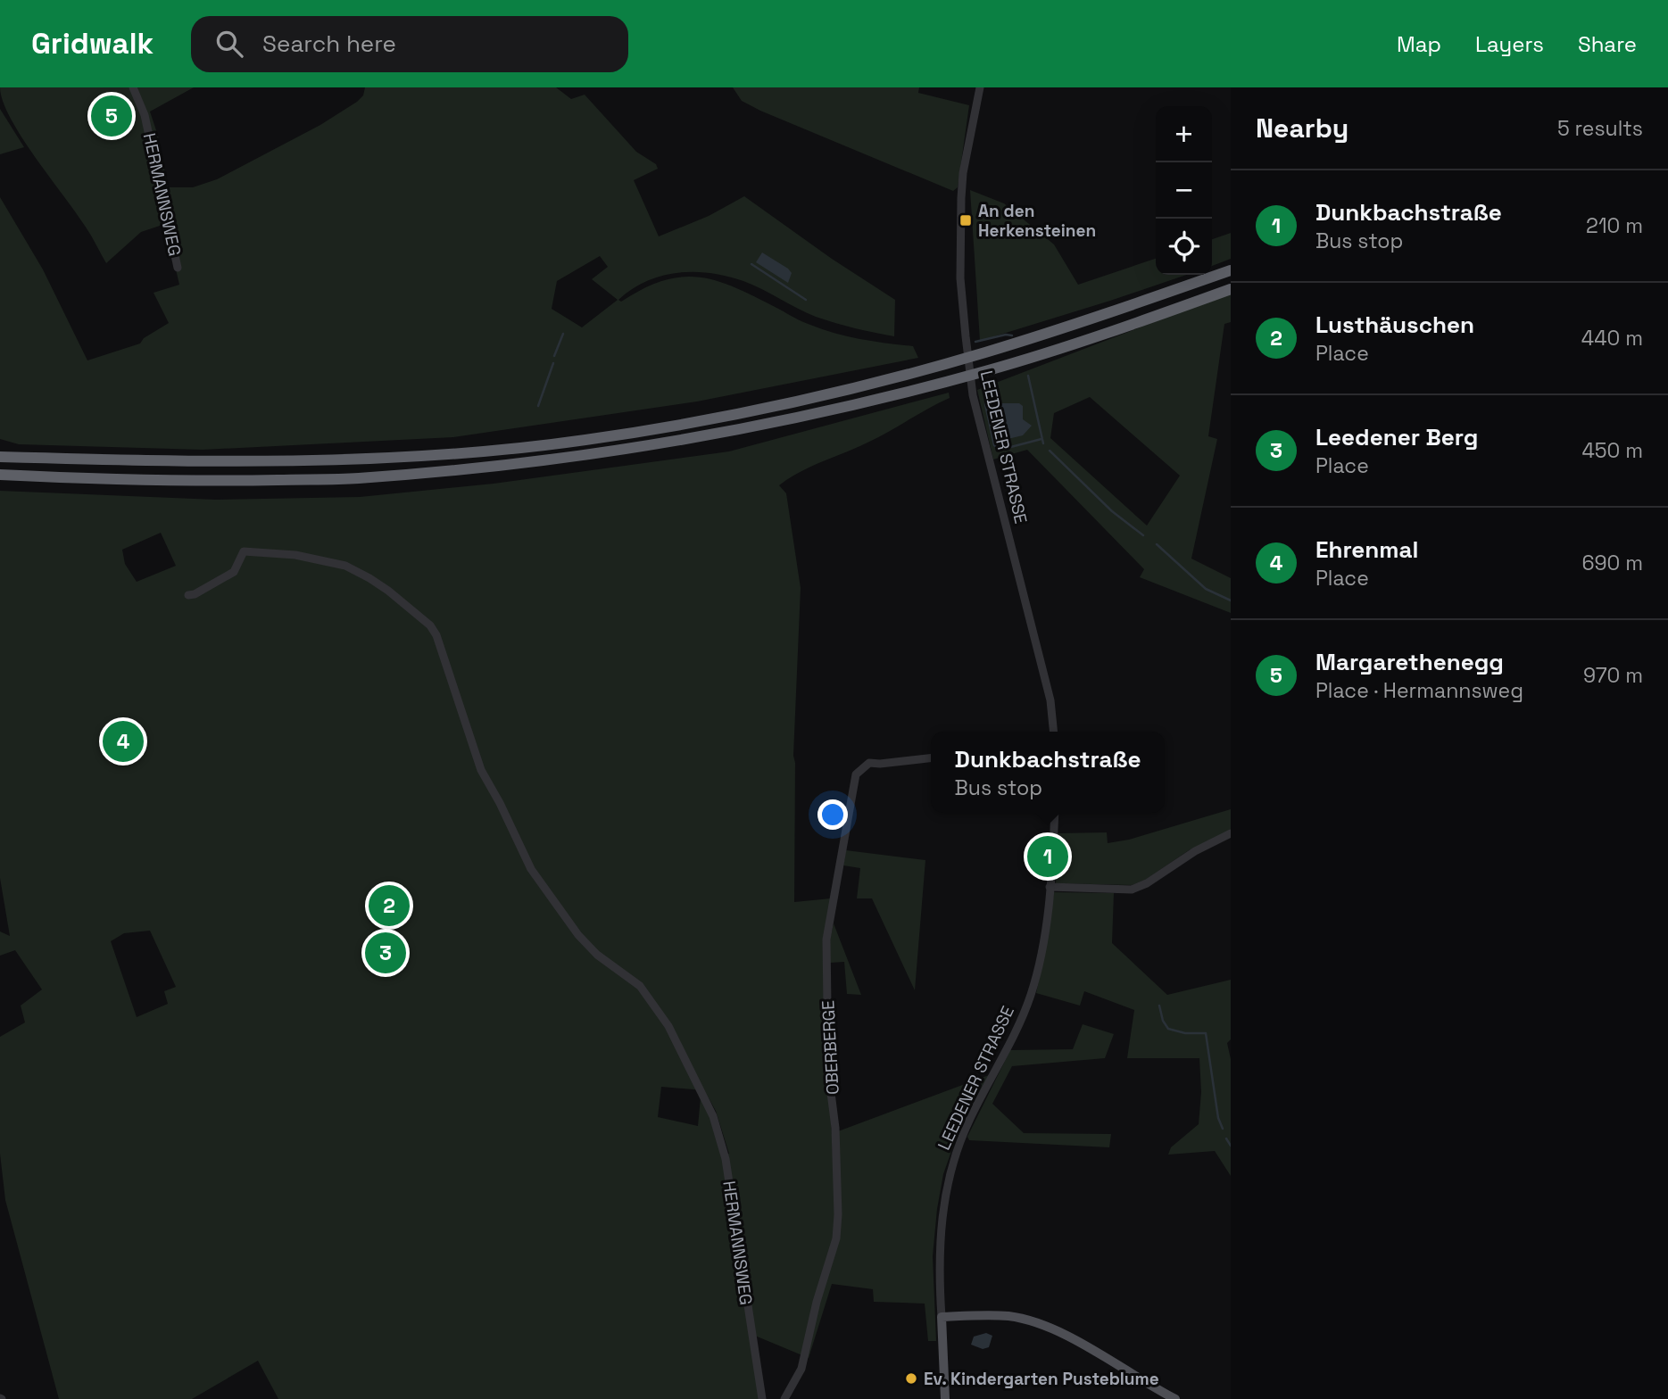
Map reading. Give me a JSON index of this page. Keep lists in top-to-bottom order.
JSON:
{
  "streets": {
    "main road": ["LEEDENER STRASSE"],
    "street": ["HERMANNSWEG", "OBERBERGE"]
  },
  "places": {
    "transit": ["An den Herkensteinen"],
    "other": ["Ev. Kindergarten Pusteblume"]
  },
  "page": {
    "header": "Gridwalk",
    "search": "Search here",
    "nav": ["Map", "Layers", "Share"],
    "heading": ["Nearby", "5 results"],
    "pins": [
      "5",
      "4",
      "1",
      "2",
      "3"
    ],
    "map_buttons": ["+", "−"],
    "list": [
      {
        "mark": "1",
        "name": "Dunkbachstraße",
        "note": "Bus stop",
        "value": "210 m"
      },
      {
        "mark": "2",
        "name": "Lusthäuschen",
        "note": "Place",
        "value": "440 m"
      },
      {
        "mark": "3",
        "name": "Leedener Berg",
        "note": "Place",
        "value": "450 m"
      },
      {
        "mark": "4",
        "name": "Ehrenmal",
        "note": "Place",
        "value": "690 m"
      },
      {
        "mark": "5",
        "name": "Margarethenegg",
        "note": "Place · Hermannsweg",
        "value": "970 m"
      }
    ],
    "popup": ["Dunkbachstraße", "Bus stop"]
  }
}
